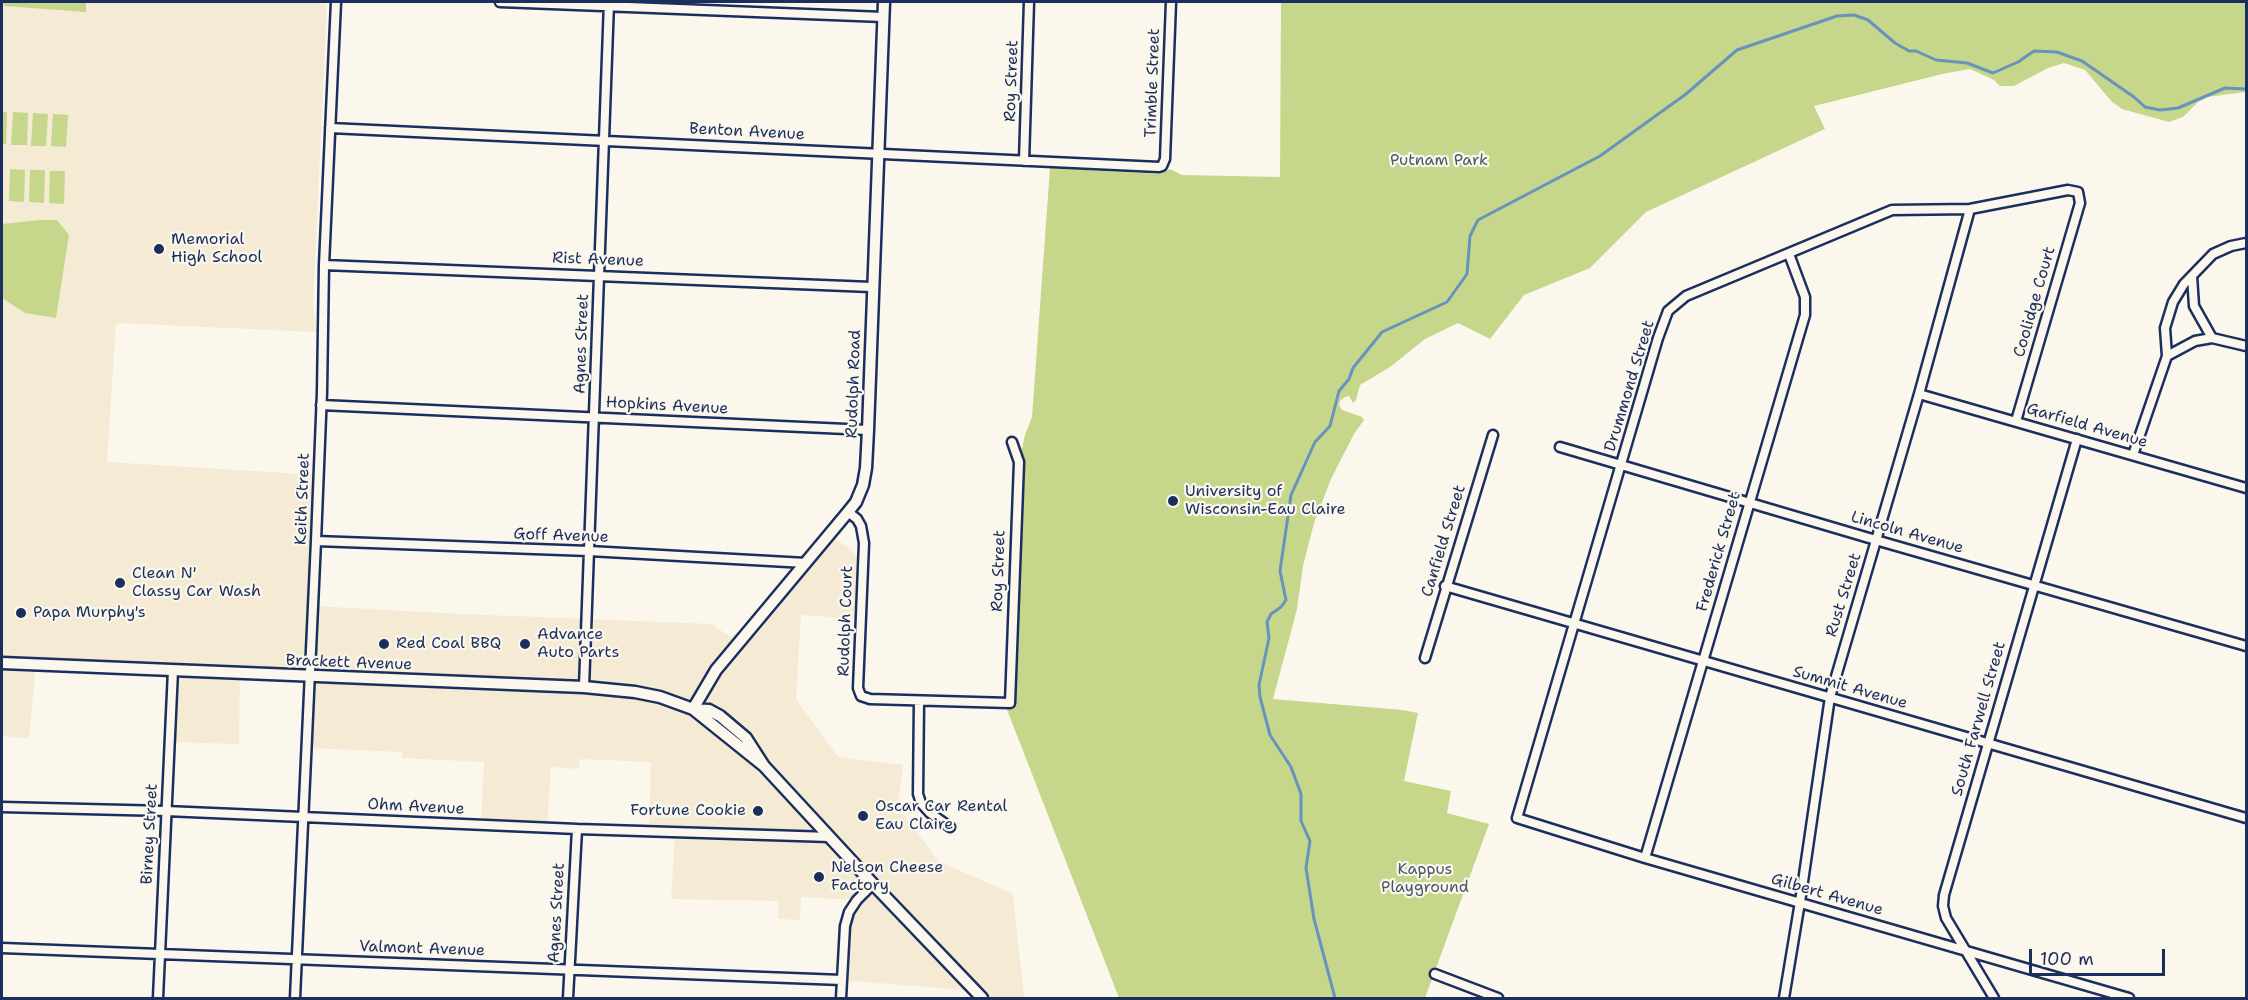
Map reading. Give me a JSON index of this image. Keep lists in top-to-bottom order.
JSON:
{
  "streets": {
    "main road": ["Rudolph Road", "Brackett Avenue"],
    "street": [
      "Roy Street",
      "Trimble Street",
      "Benton Avenue",
      "Rist Avenue",
      "Coolidge Court",
      "Agnes Street",
      "Drummond Street",
      "Hopkins Avenue",
      "Garfield Avenue",
      "Keith Street",
      "Lincoln Avenue",
      "Goff Avenue",
      "Canfield Street",
      "Frederick Street",
      "Rust Street",
      "Rudolph Court",
      "Summit Avenue",
      "South Farwell Street",
      "Ohm Avenue",
      "Birney Street",
      "Gilbert Avenue",
      "Valmont Avenue"
    ]
  },
  "crossings": [
    ["Roy Street", "Benton Avenue"],
    ["Roy Street", "Rudolph Court"],
    ["Trimble Street", "Benton Avenue"],
    ["Benton Avenue", "Agnes Street"],
    ["Benton Avenue", "Rudolph Road"],
    ["Benton Avenue", "Keith Street"],
    ["Rist Avenue", "Agnes Street"],
    ["Rist Avenue", "Rudolph Road"],
    ["Rist Avenue", "Keith Street"],
    ["Coolidge Court", "Drummond Street"],
    ["Coolidge Court", "Garfield Avenue"],
    ["Agnes Street", "Hopkins Avenue"],
    ["Agnes Street", "Goff Avenue"],
    ["Agnes Street", "Brackett Avenue"],
    ["Agnes Street", "Ohm Avenue"],
    ["Agnes Street", "Valmont Avenue"],
    ["Rudolph Road", "Hopkins Avenue"],
    ["Rudolph Road", "Goff Avenue"],
    ["Rudolph Road", "Rudolph Court"],
    ["Rudolph Road", "Brackett Avenue"],
    ["Drummond Street", "Lincoln Avenue"],
    ["Drummond Street", "Frederick Street"],
    ["Drummond Street", "Rust Street"],
    ["Drummond Street", "Summit Avenue"],
    ["Drummond Street", "Gilbert Avenue"],
    ["Hopkins Avenue", "Keith Street"],
    ["Garfield Avenue", "Rust Street"],
    ["Garfield Avenue", "South Farwell Street"],
    ["Keith Street", "Goff Avenue"],
    ["Keith Street", "Brackett Avenue"],
    ["Keith Street", "Ohm Avenue"],
    ["Keith Street", "Valmont Avenue"],
    ["Lincoln Avenue", "Frederick Street"],
    ["Lincoln Avenue", "Rust Street"],
    ["Lincoln Avenue", "South Farwell Street"],
    ["Canfield Street", "Summit Avenue"],
    ["Frederick Street", "Summit Avenue"],
    ["Frederick Street", "Gilbert Avenue"],
    ["Rust Street", "Summit Avenue"],
    ["Rust Street", "Gilbert Avenue"],
    ["Brackett Avenue", "Birney Street"],
    ["Summit Avenue", "South Farwell Street"],
    ["South Farwell Street", "Gilbert Avenue"],
    ["Ohm Avenue", "Birney Street"],
    ["Birney Street", "Valmont Avenue"]
  ],
  "parks": ["Putnam Park", "Kappus Playground"],
  "places": [
    "Memorial High School",
    "University of Wisconsin-Eau Claire",
    "Clean N' Classy Car Wash",
    "Papa Murphy's",
    "Red Coal BBQ",
    "Advance Auto Parts",
    "Fortune Cookie",
    "Oscar Car Rental Eau Claire",
    "Nelson Cheese Factory"
  ],
  "scale_bar": "100 m"
}
